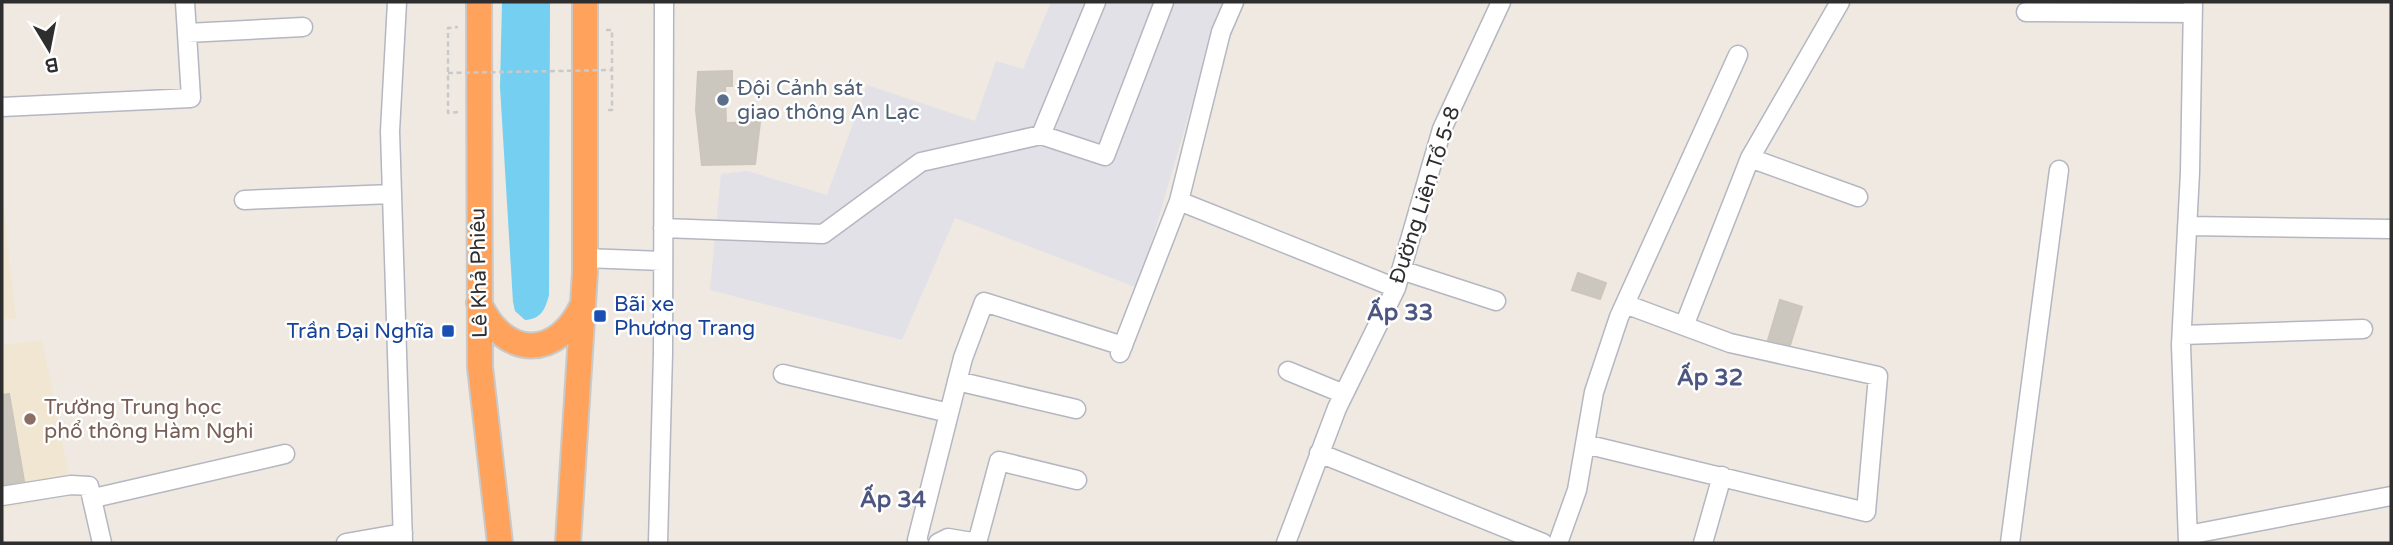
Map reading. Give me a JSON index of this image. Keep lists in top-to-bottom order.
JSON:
{
  "streets": {
    "highway": ["Lê Khả Phiêu"],
    "street": ["Đường Liên Tổ 5-8"]
  },
  "districts": ["Ấp 33", "Ấp 32", "Ấp 34"],
  "places": {
    "other": ["Đội Cảnh sát giao thông An Lạc", "Trường Trung học phổ thông Hàm Nghi"],
    "transit": ["Bãi xe Phương Trang", "Trần Đại Nghĩa"]
  },
  "north": "bottom"
}
